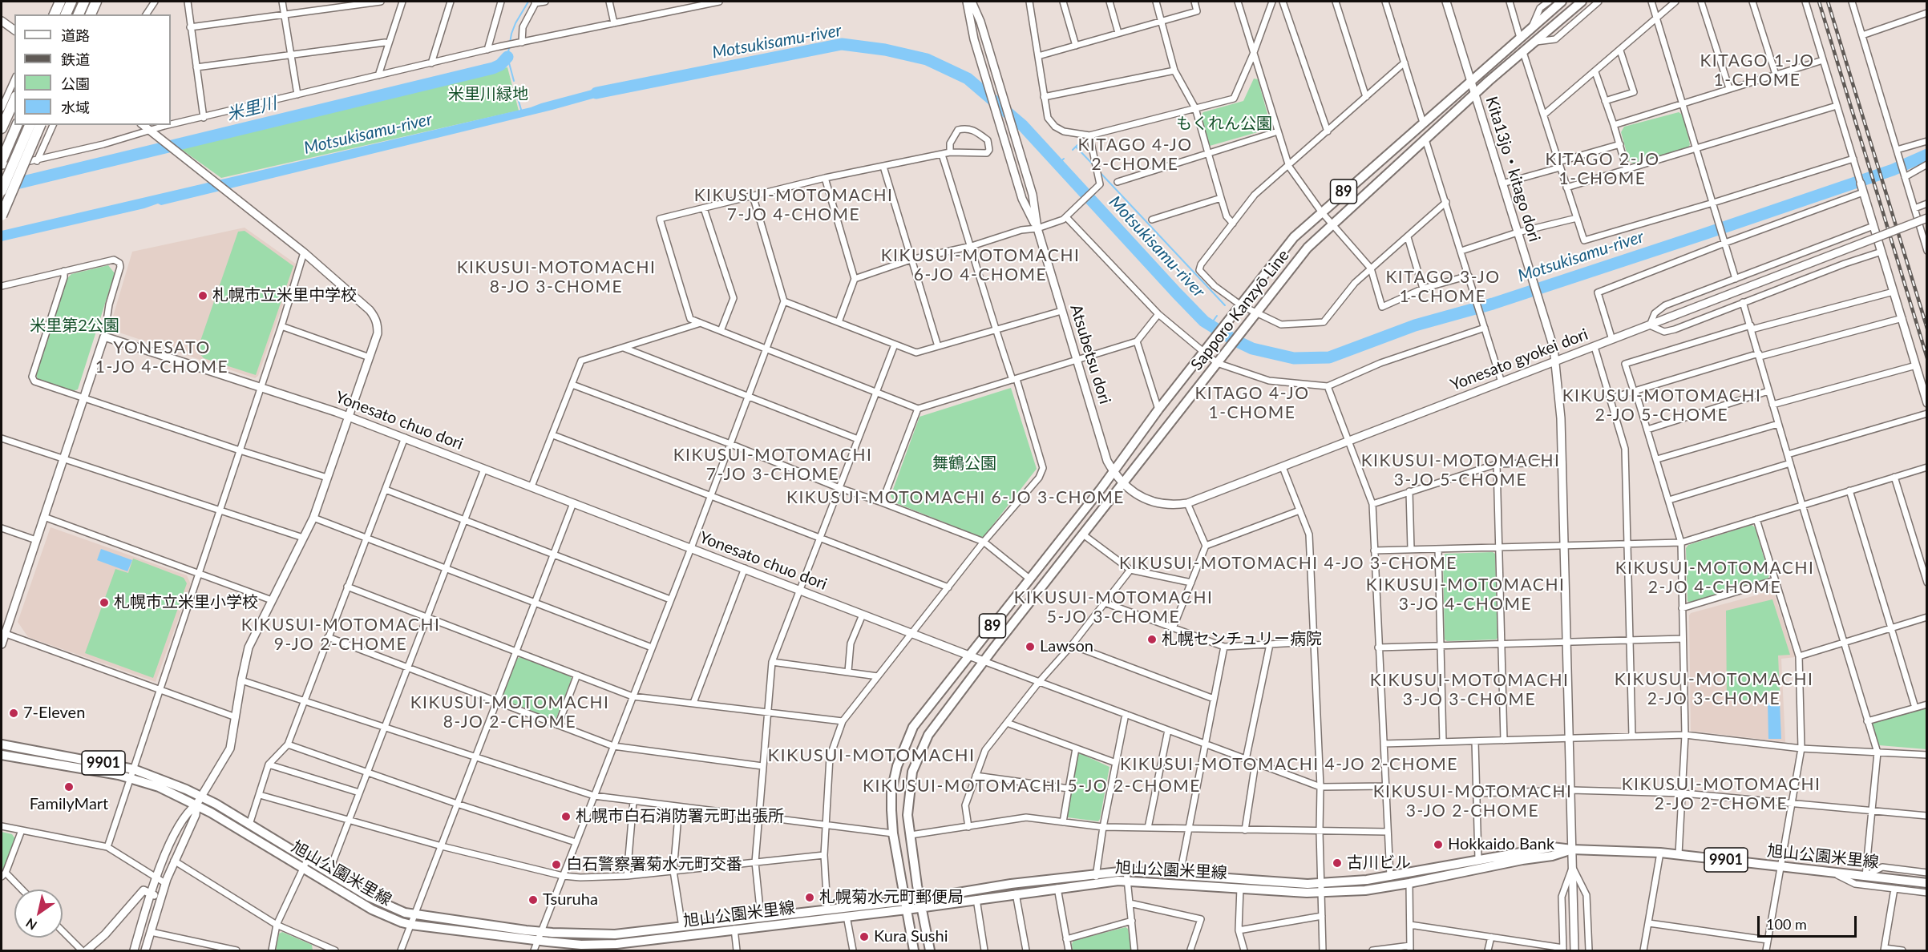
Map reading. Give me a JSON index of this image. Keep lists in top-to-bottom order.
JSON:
{
  "streets": {
    "main road": [
      "89",
      "Sapporo Kanzyō Line",
      "9901",
      "旭山公園米里線"
    ],
    "street": [
      "Kita13jo・kitago dori",
      "Atsubetsu dori",
      "Yonesato gyokei dori",
      "Yonesato chuo dori"
    ]
  },
  "crossings": [
    ["Kita13jo・kitago dori", "Sapporo Kanzyō Line"],
    ["Kita13jo・kitago dori", "Yonesato gyokei dori"],
    ["Kita13jo・kitago dori", "旭山公園米里線"],
    ["Sapporo Kanzyō Line", "Atsubetsu dori"],
    ["Sapporo Kanzyō Line", "Yonesato gyokei dori"],
    ["Sapporo Kanzyō Line", "Yonesato chuo dori"],
    ["Sapporo Kanzyō Line", "旭山公園米里線"],
    ["Atsubetsu dori", "Yonesato gyokei dori"]
  ],
  "districts": [
    "KITAGO 1-JO 1-CHOME",
    "KITAGO 4-JO 2-CHOME",
    "KITAGO 2-JO 1-CHOME",
    "KIKUSUI-MOTOMACHI 7-JO 4-CHOME",
    "KIKUSUI-MOTOMACHI 6-JO 4-CHOME",
    "KIKUSUI-MOTOMACHI 8-JO 3-CHOME",
    "KITAGO 3-JO 1-CHOME",
    "YONESATO 1-JO 4-CHOME",
    "KITAGO 4-JO 1-CHOME",
    "KIKUSUI-MOTOMACHI 2-JO 5-CHOME",
    "KIKUSUI-MOTOMACHI 7-JO 3-CHOME",
    "KIKUSUI-MOTOMACHI 3-JO 5-CHOME",
    "KIKUSUI-MOTOMACHI 6-JO 3-CHOME",
    "KIKUSUI-MOTOMACHI 4-JO 3-CHOME",
    "KIKUSUI-MOTOMACHI 2-JO 4-CHOME",
    "KIKUSUI-MOTOMACHI 3-JO 4-CHOME",
    "KIKUSUI-MOTOMACHI 5-JO 3-CHOME",
    "KIKUSUI-MOTOMACHI 9-JO 2-CHOME",
    "KIKUSUI-MOTOMACHI 2-JO 3-CHOME",
    "KIKUSUI-MOTOMACHI 3-JO 3-CHOME",
    "KIKUSUI-MOTOMACHI 8-JO 2-CHOME",
    "KIKUSUI-MOTOMACHI",
    "KIKUSUI-MOTOMACHI 4-JO 2-CHOME",
    "KIKUSUI-MOTOMACHI 2-JO 2-CHOME",
    "KIKUSUI-MOTOMACHI 5-JO 2-CHOME",
    "KIKUSUI-MOTOMACHI 3-JO 2-CHOME"
  ],
  "water": ["Motsukisamu-river", "米里川"],
  "parks": [
    "米里川緑地",
    "もくれん公園",
    "米里第2公園",
    "舞鶴公園"
  ],
  "places": [
    "札幌市立米里中学校",
    "札幌市立米里小学校",
    "札幌センチュリー病院",
    "Lawson",
    "7-Eleven",
    "FamilyMart",
    "札幌市白石消防署元町出張所",
    "Hokkaido Bank",
    "古川ビル",
    "白石警察署菊水元町交番",
    "札幌菊水元町郵便局",
    "Tsuruha",
    "Kura Sushi"
  ],
  "legend": [
    "道路",
    "鉄道",
    "公園",
    "水域"
  ],
  "scale_bar": "100 m",
  "north": "bottom left"
}
